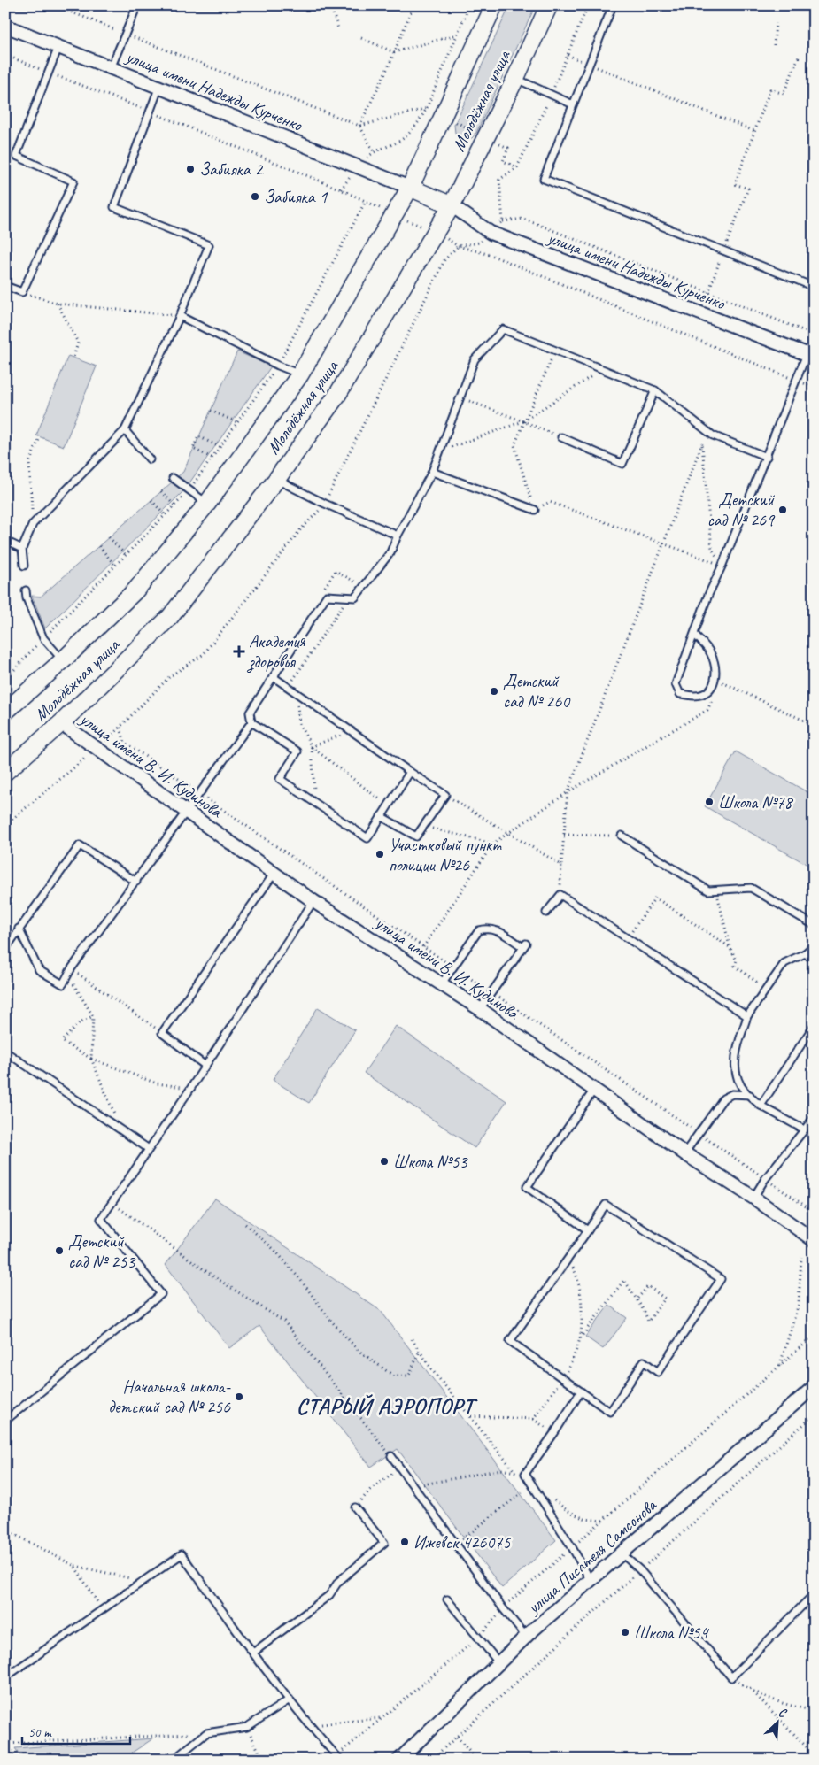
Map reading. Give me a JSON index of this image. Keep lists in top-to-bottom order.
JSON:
{
  "streets": {
    "main road": ["Молодёжная улица"],
    "street": ["улица имени Надежды Курченко", "улица имени В. И. Кудинова", "улица Писателя Самсонова"]
  },
  "crossings": [
    ["улица имени Надежды Курченко", "Молодёжная улица"],
    ["Молодёжная улица", "улица имени В. И. Кудинова"]
  ],
  "districts": ["СТАРЫЙ АЭРОПОРТ"],
  "places": {
    "other": [
      "Забияка 2",
      "Забияка 1",
      "Детский сад № 269",
      "Детский сад № 260",
      "Школа №78",
      "Участковый пункт полиции №26",
      "Школа №53",
      "Детский сад № 253",
      "Начальная школа- детский сад № 256",
      "Ижевск 426075",
      "Школа №54"
    ],
    "health": ["Академия здоровья"]
  },
  "scale_bar": "50 m",
  "north": "top right"
}
